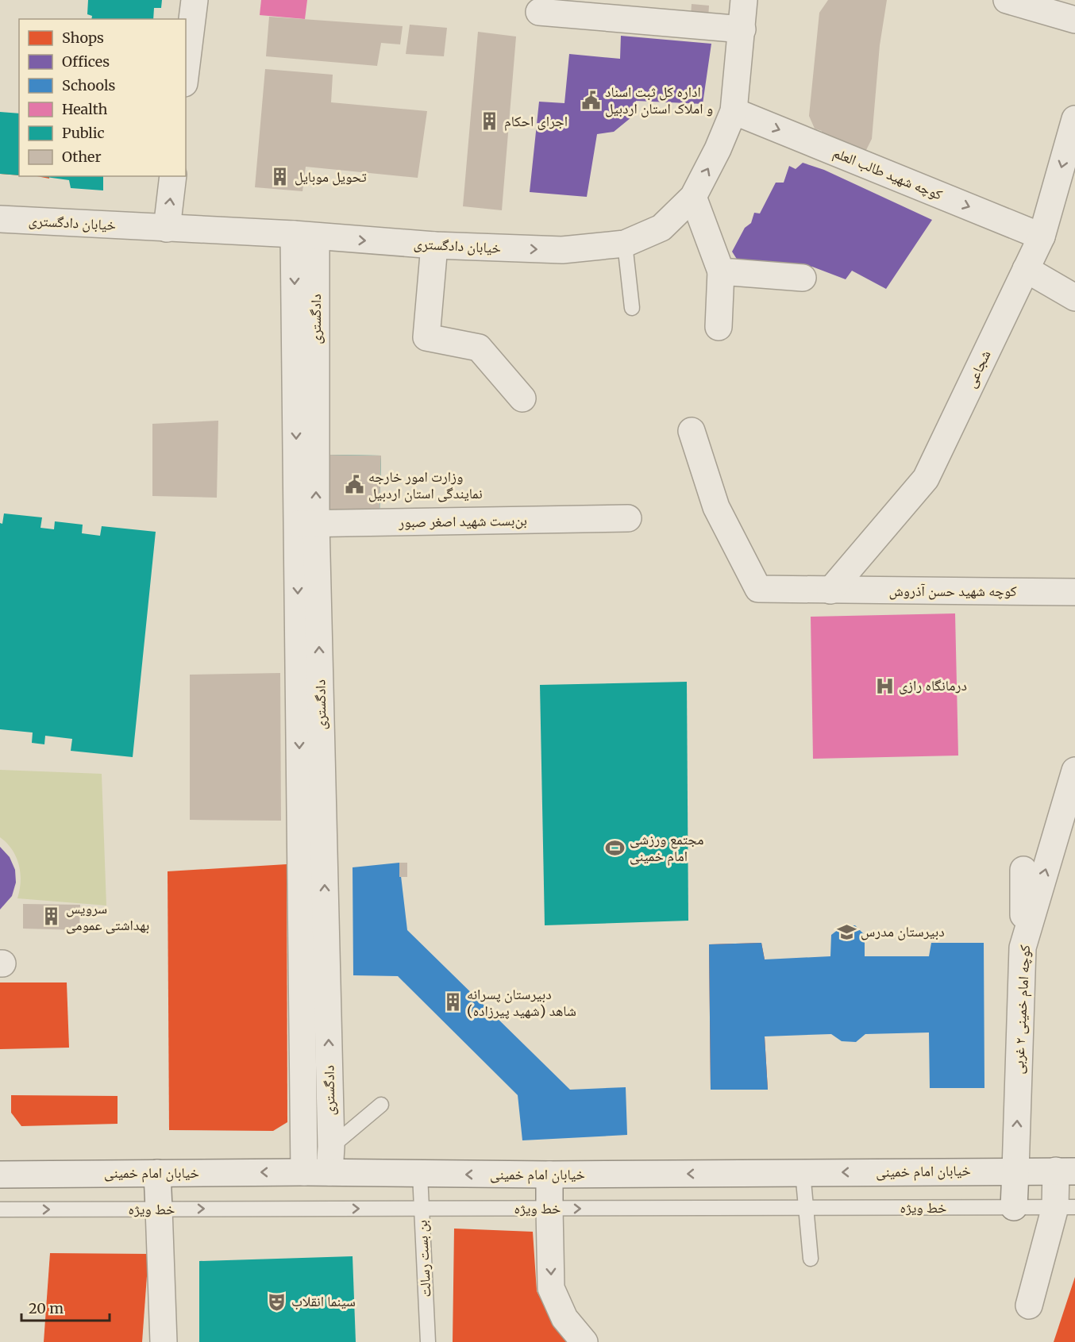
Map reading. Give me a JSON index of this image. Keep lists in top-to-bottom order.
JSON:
{
  "streets": {
    "street": [
      "کوچه شهید طالب العلم",
      "خیابان دادگستری",
      "دادگستری",
      "شجاعی",
      "بن‌بست شهید اصغر صبور",
      "کوچه شهید حسن آذروش",
      "کوچه امام خمینی ۲ غربی",
      "خیابان امام خمینی"
    ],
    "lane": ["خط ویژه", "بن بست رسالت"]
  },
  "crossings": [
    ["کوچه شهید طالب العلم", "خیابان دادگستری"],
    ["کوچه شهید طالب العلم", "شجاعی"],
    ["خیابان دادگستری", "دادگستری"],
    ["دادگستری", "بن‌بست شهید اصغر صبور"],
    ["دادگستری", "خیابان امام خمینی"],
    ["شجاعی", "کوچه شهید حسن آذروش"],
    ["کوچه امام خمینی ۲ غربی", "خیابان امام خمینی"],
    ["کوچه امام خمینی ۲ غربی", "خط ویژه"],
    ["خیابان امام خمینی", "بن بست رسالت"],
    ["خط ویژه", "بن بست رسالت"]
  ],
  "one_way": [
    "خیابان دادگستری",
    "کوچه امام خمینی ۲ غربی",
    "خیابان امام خمینی",
    "خط ویژه"
  ],
  "places": {
    "public building": ["اداره کل ثبت اسناد و املاک استان اردبیل", "وزارت امور خارجه نمایندگی استان اردبیل"],
    "building": [
      "اجرای احکام",
      "تحویل موبایل",
      "سرویس بهداشتی عمومی",
      "دبیرستان پسرانه شاهد (شهید پیرزاده)"
    ],
    "hospital": ["درمانگاه رازی"],
    "sports": ["مجتمع ورزشی امام خمینی"],
    "school or university": ["دبیرستان مدرس"],
    "theatre": ["سینما انقلاب"]
  },
  "legend": [
    "Shops",
    "Offices",
    "Schools",
    "Health",
    "Public",
    "Other"
  ],
  "scale_bar": "20 m"
}
